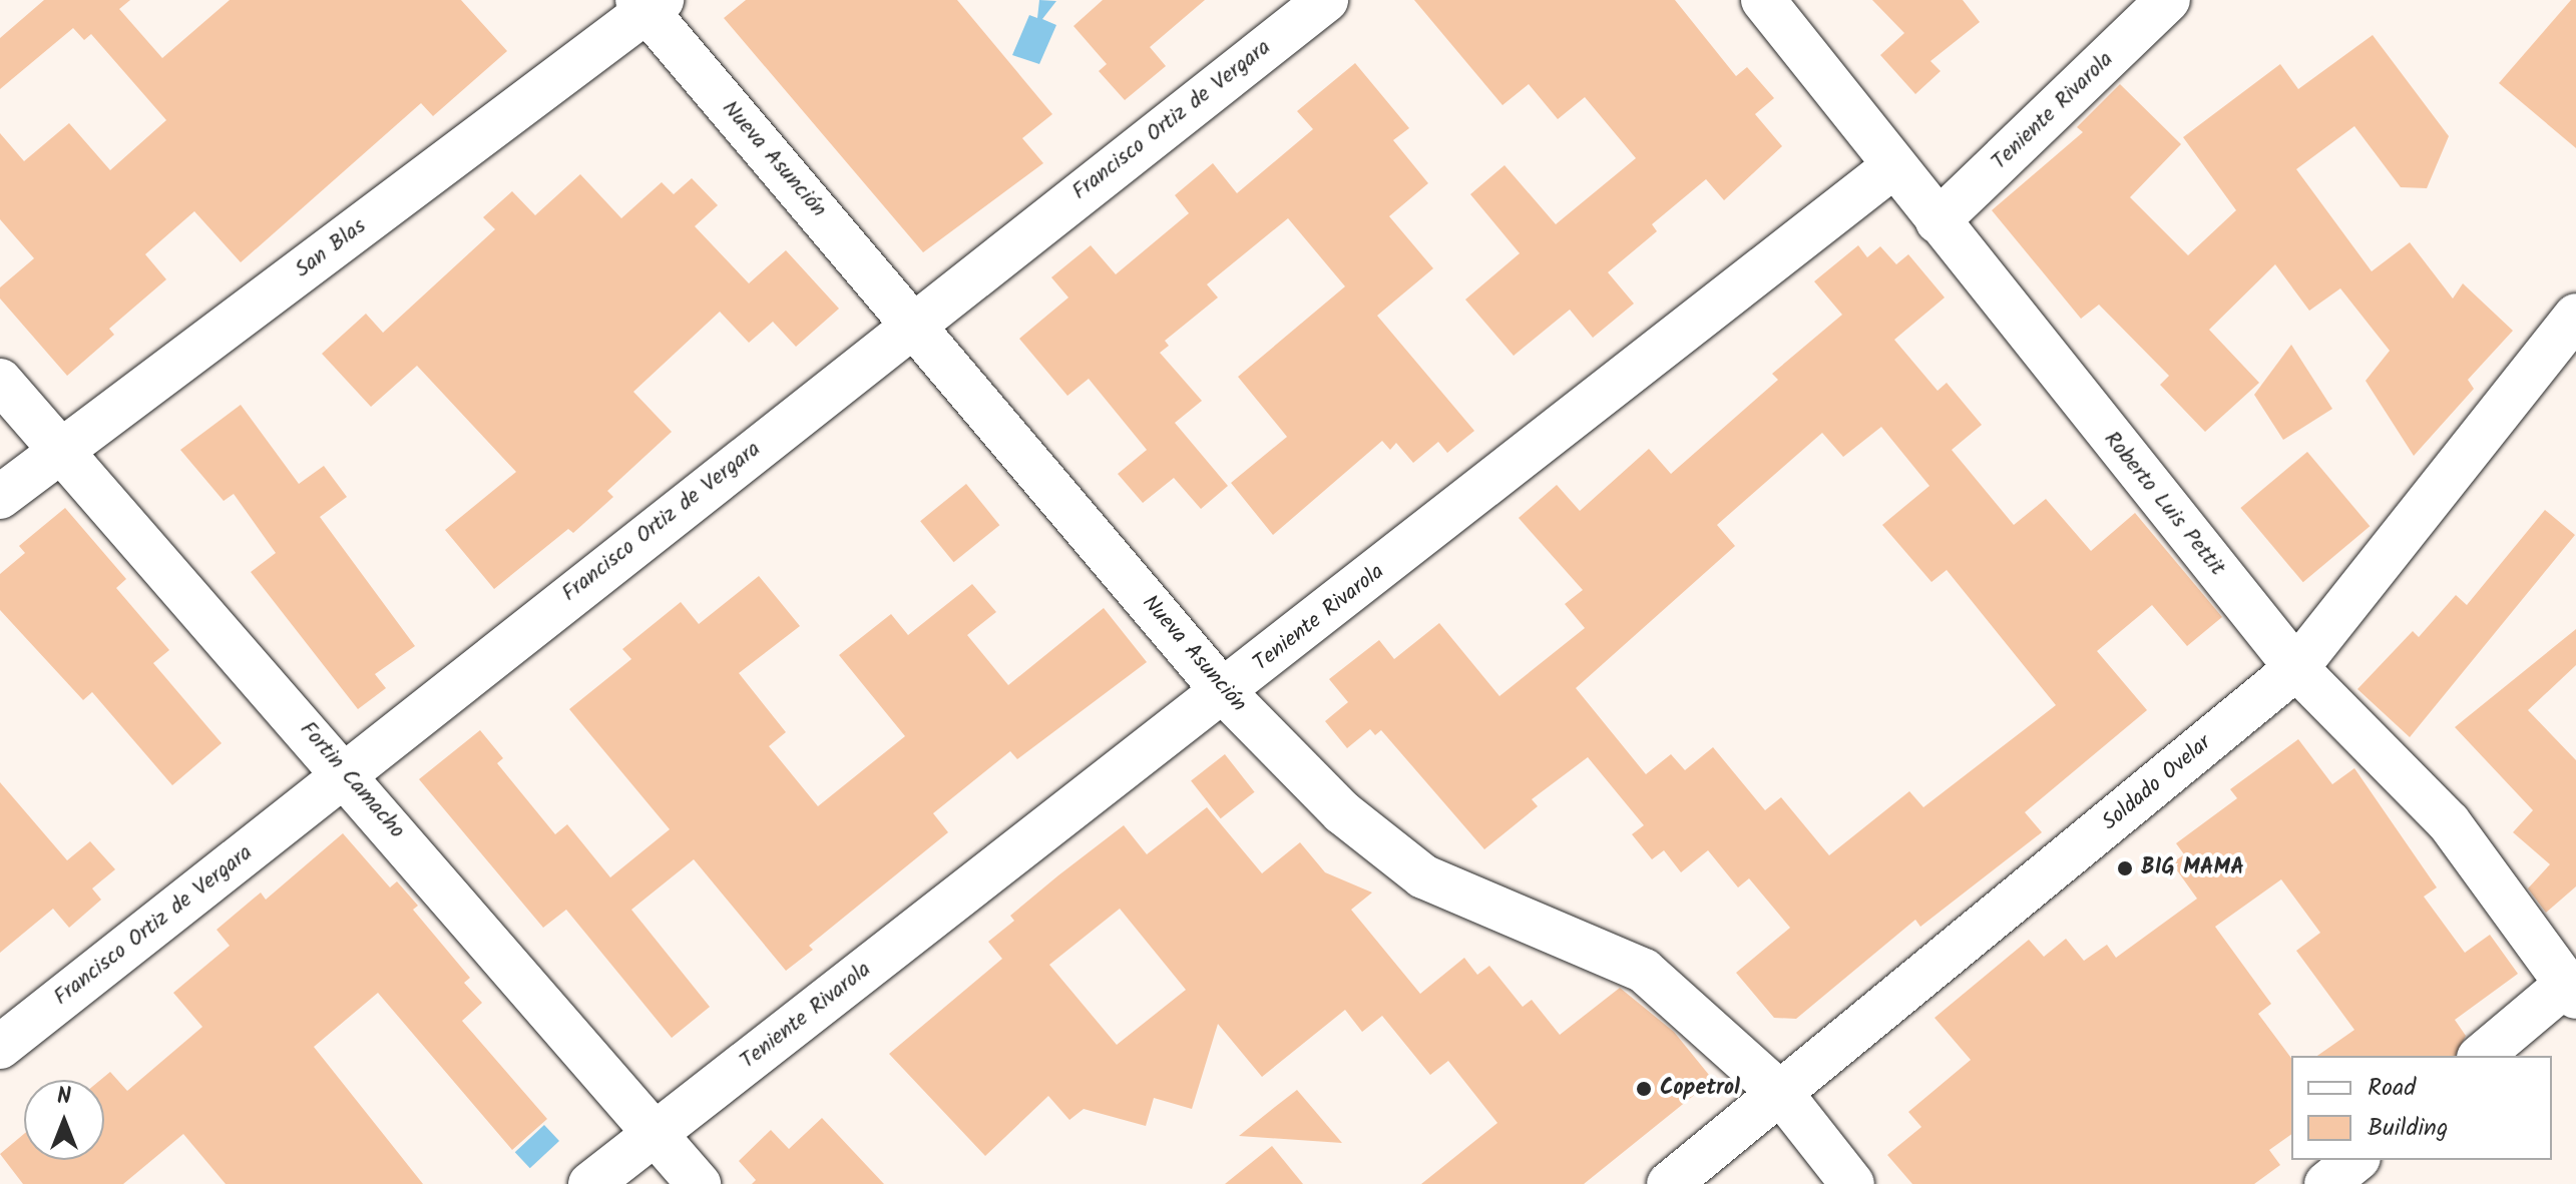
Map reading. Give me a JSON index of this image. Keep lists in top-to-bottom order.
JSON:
{
  "streets": {
    "street": [
      "Teniente Rivarola",
      "Francisco Ortiz de Vergara",
      "Nueva Asunción",
      "San Blas",
      "Roberto Luis Pettit",
      "Fortin Camacho",
      "Soldado Ovelar"
    ]
  },
  "crossings": [
    ["Teniente Rivarola", "Nueva Asunción"],
    ["Teniente Rivarola", "Roberto Luis Pettit"],
    ["Teniente Rivarola", "Fortin Camacho"],
    ["Francisco Ortiz de Vergara", "Nueva Asunción"],
    ["Francisco Ortiz de Vergara", "Fortin Camacho"],
    ["Nueva Asunción", "San Blas"],
    ["Nueva Asunción", "Soldado Ovelar"],
    ["San Blas", "Fortin Camacho"],
    ["Roberto Luis Pettit", "Soldado Ovelar"]
  ],
  "places": ["BIG MAMA", "Copetrol"],
  "legend": ["Road", "Building"],
  "north": "top"
}
